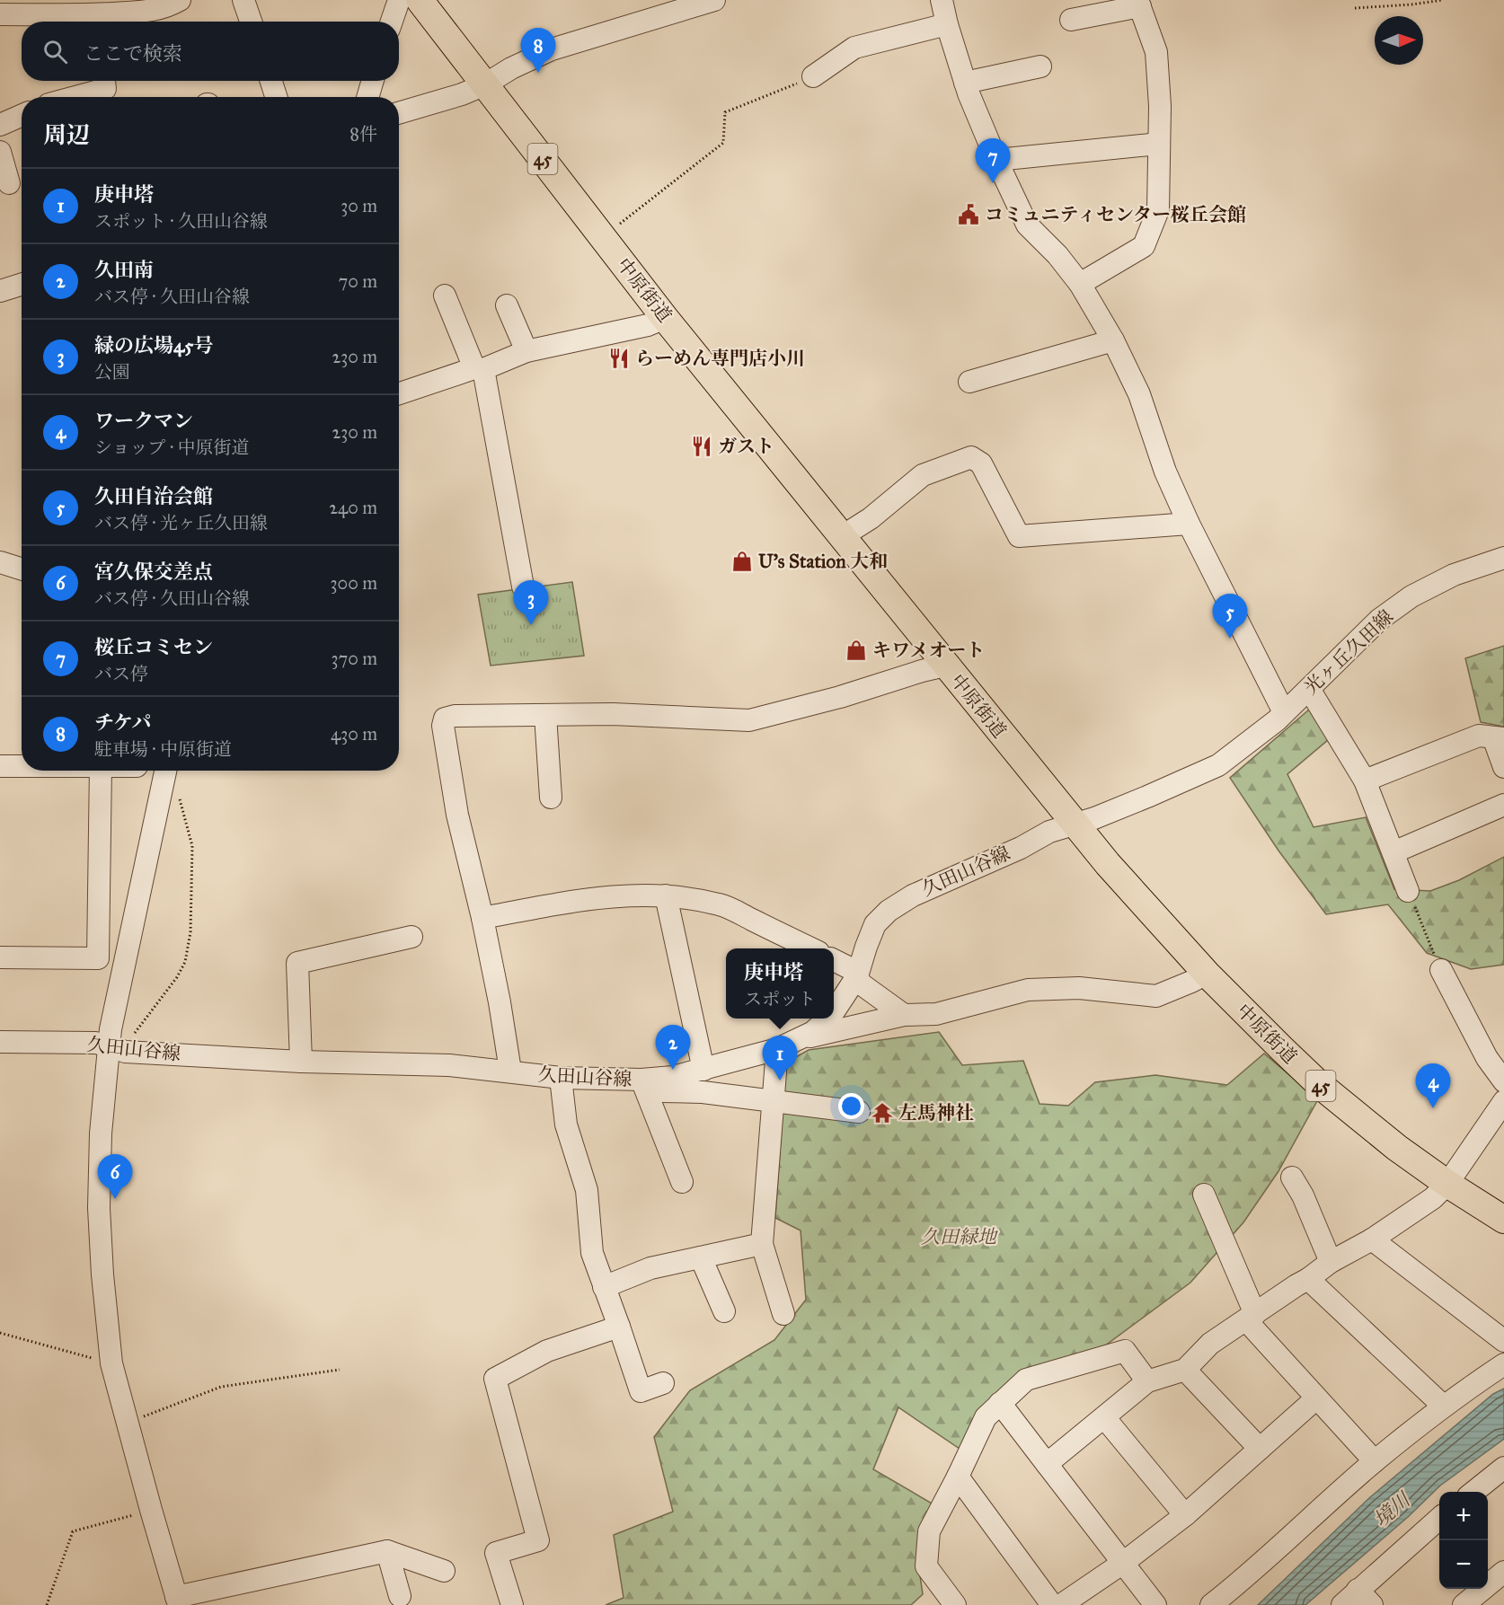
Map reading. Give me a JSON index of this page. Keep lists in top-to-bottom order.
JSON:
{
  "streets": {
    "main road": ["45", "中原街道"],
    "street": ["光ヶ丘久田線", "久田山谷線"]
  },
  "crossings": [
    ["中原街道", "光ヶ丘久田線"],
    ["中原街道", "久田山谷線"],
    ["光ヶ丘久田線", "久田山谷線"]
  ],
  "water": ["境川"],
  "parks": ["久田緑地"],
  "places": {
    "public building": ["コミュニティセンター桜丘会館"],
    "restaurant": ["らーめん専門店小川", "ガスト"],
    "shop": ["U’s Station 大和", "キワメオート"],
    "temple": ["左馬神社"]
  },
  "north": "right",
  "page": {
    "search": "ここで検索",
    "pins": [
      "8",
      "7",
      "3",
      "5",
      "2",
      "1",
      "4",
      "6"
    ],
    "heading": ["周辺", "8件"],
    "list": [
      {
        "mark": "1",
        "name": "庚申塔",
        "note": "スポット · 久田山谷線",
        "value": "30 m"
      },
      {
        "mark": "2",
        "name": "久田南",
        "note": "バス停 · 久田山谷線",
        "value": "70 m"
      },
      {
        "mark": "3",
        "name": "緑の広場45号",
        "note": "公園",
        "value": "230 m"
      },
      {
        "mark": "4",
        "name": "ワークマン",
        "note": "ショップ · 中原街道",
        "value": "230 m"
      },
      {
        "mark": "5",
        "name": "久田自治会館",
        "note": "バス停 · 光ヶ丘久田線",
        "value": "240 m"
      },
      {
        "mark": "6",
        "name": "宮久保交差点",
        "note": "バス停 · 久田山谷線",
        "value": "300 m"
      },
      {
        "mark": "7",
        "name": "桜丘コミセン",
        "note": "バス停",
        "value": "370 m"
      },
      {
        "mark": "8",
        "name": "チケパ",
        "note": "駐車場 · 中原街道",
        "value": "430 m"
      }
    ],
    "popup": ["庚申塔", "スポット"],
    "map_buttons": ["+", "−"]
  }
}
